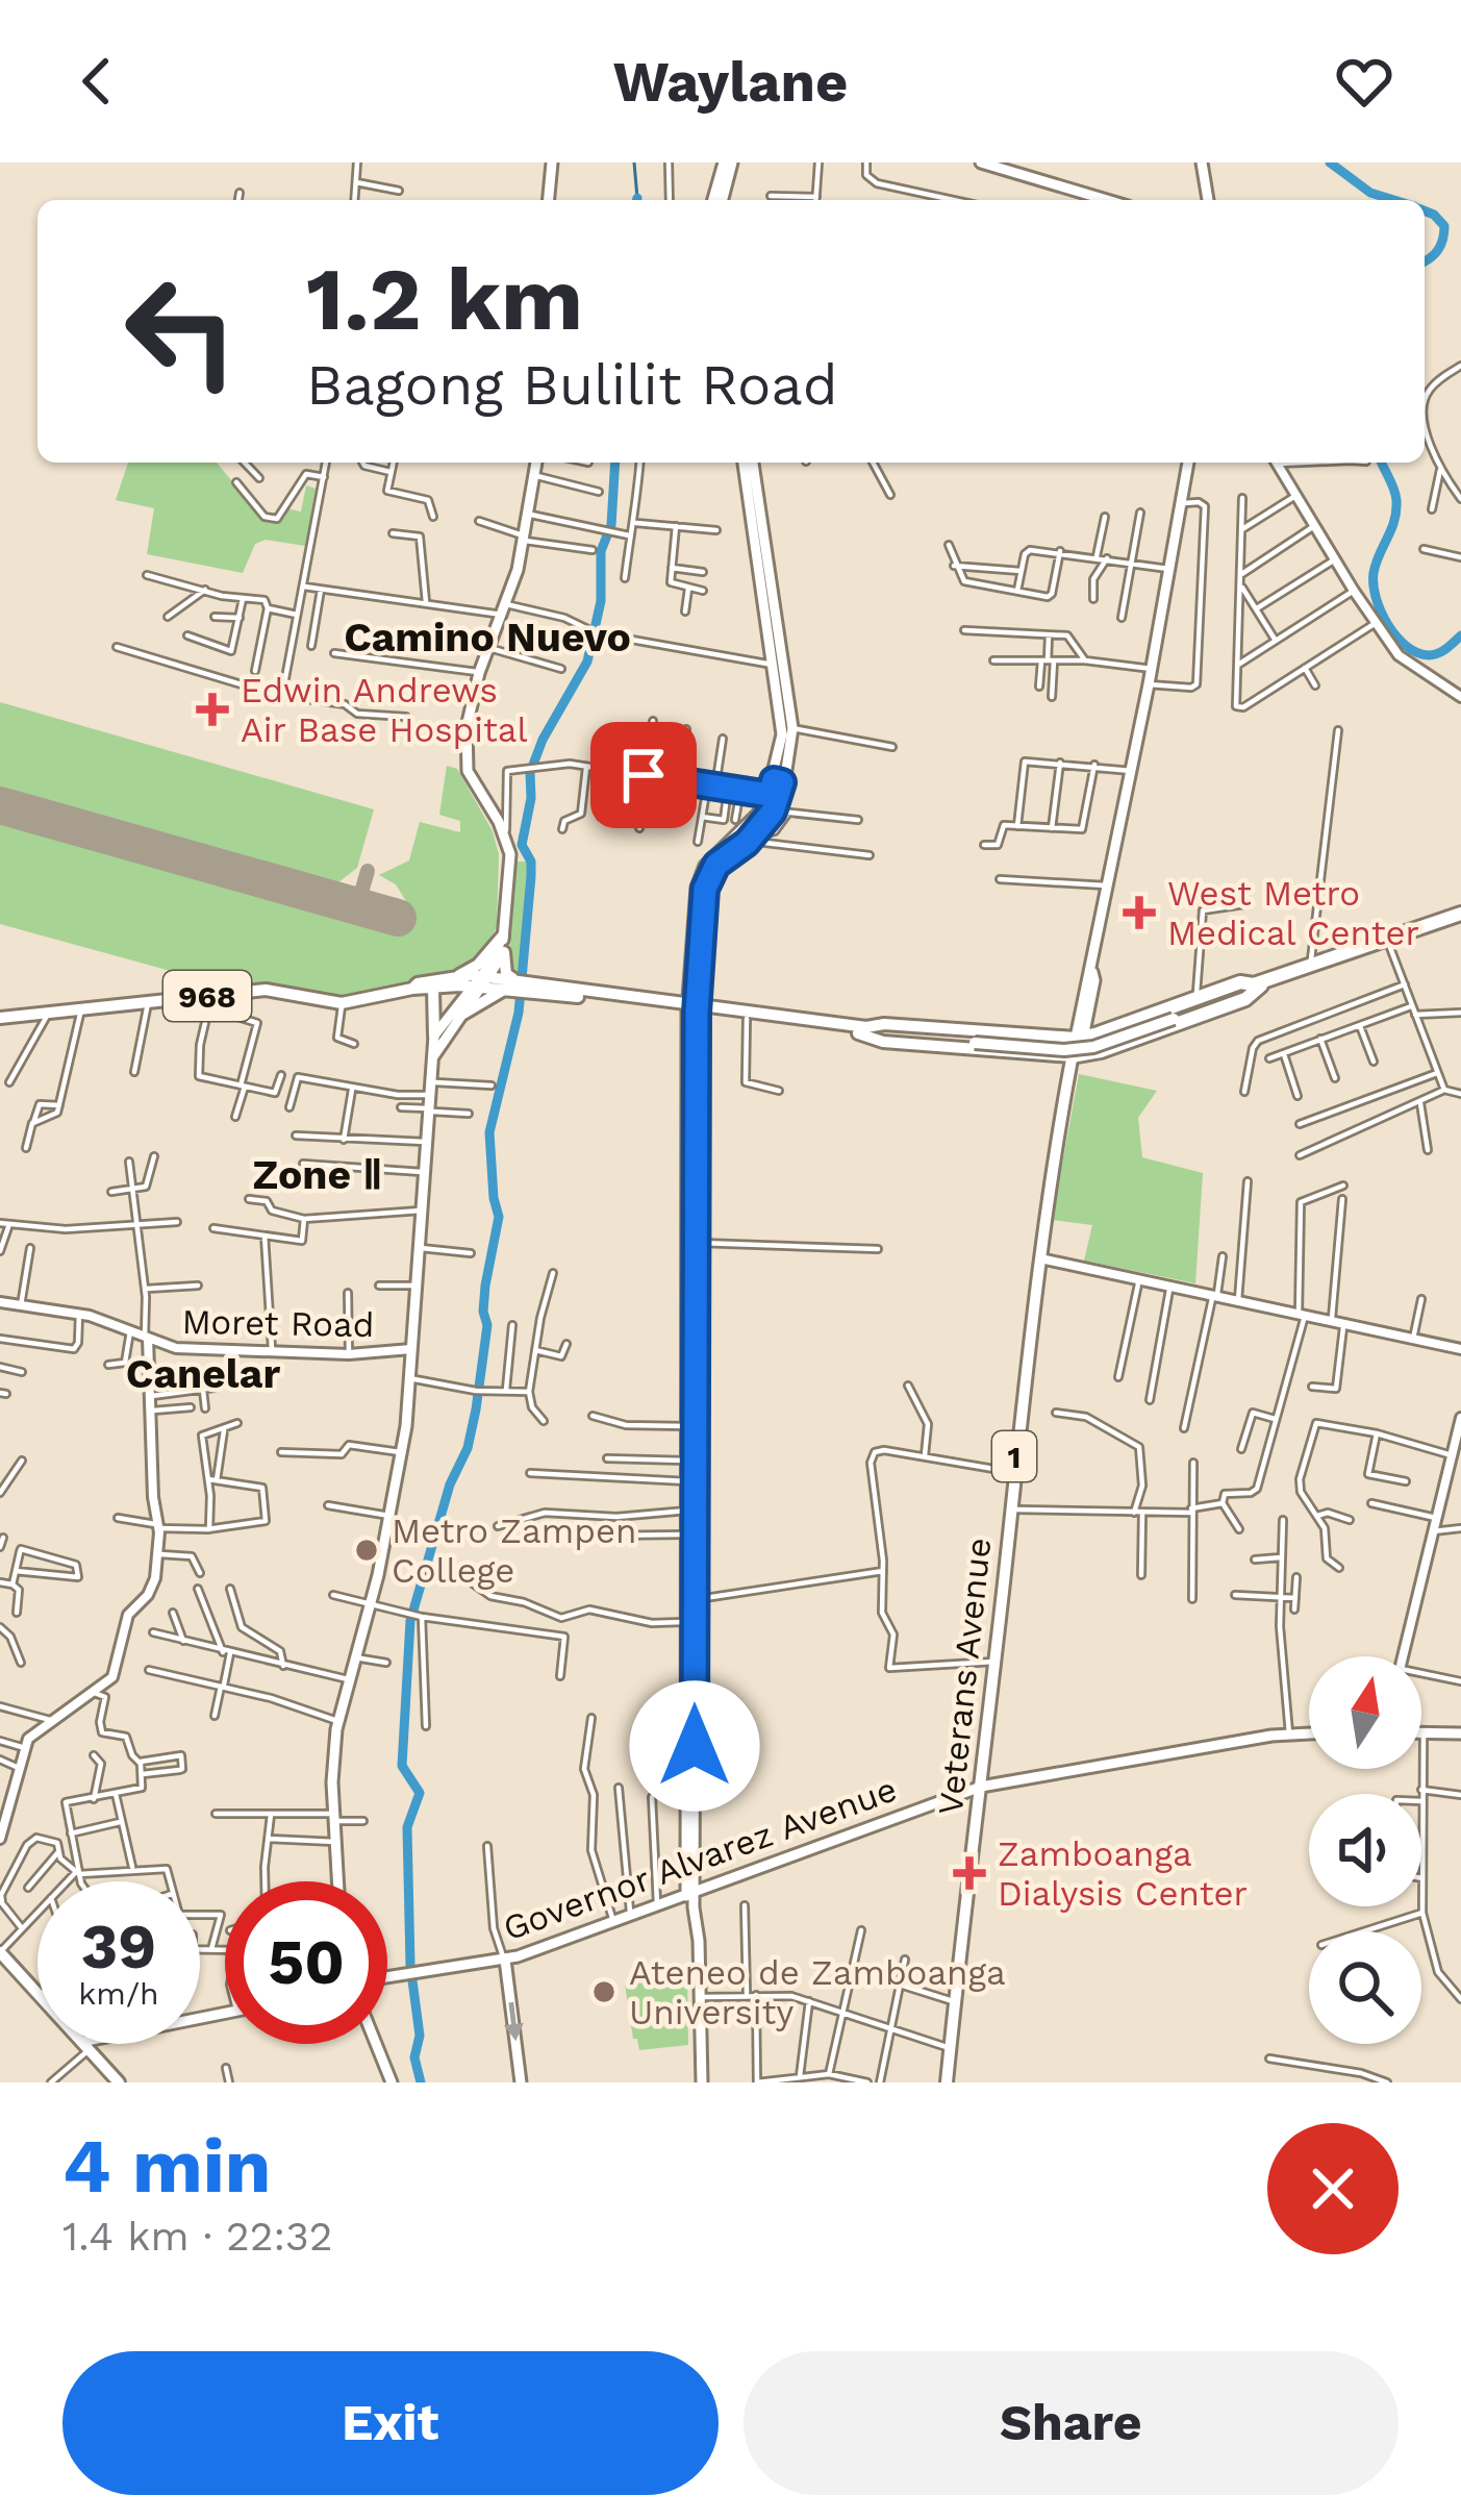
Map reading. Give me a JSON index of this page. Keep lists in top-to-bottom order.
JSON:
{
  "streets": {
    "main road": [
      "968",
      "1",
      "Veterans Avenue",
      "Governor Alvarez Avenue"
    ],
    "street": ["Moret Road"]
  },
  "crossings": [
    ["968", "1"],
    ["968", "Veterans Avenue"],
    ["1", "Veterans Avenue"],
    ["Veterans Avenue", "Governor Alvarez Avenue"]
  ],
  "districts": ["Camino Nuevo", "Zone Ⅱ", "Canelar"],
  "places": {
    "health": ["Edwin Andrews Air Base Hospital", "West Metro Medical Center", "Zamboanga Dialysis Center"],
    "other": ["Metro Zampen College", "Ateneo de Zamboanga University"]
  },
  "north": "top",
  "page": {
    "header": "Waylane",
    "turn": ["1.2 km", "Bagong Bulilit Road"],
    "speed": "39 km/h",
    "limit": "50",
    "heading": ["4 min", "1.4 km · 22:32"],
    "buttons": ["Exit", "Share"]
  }
}
